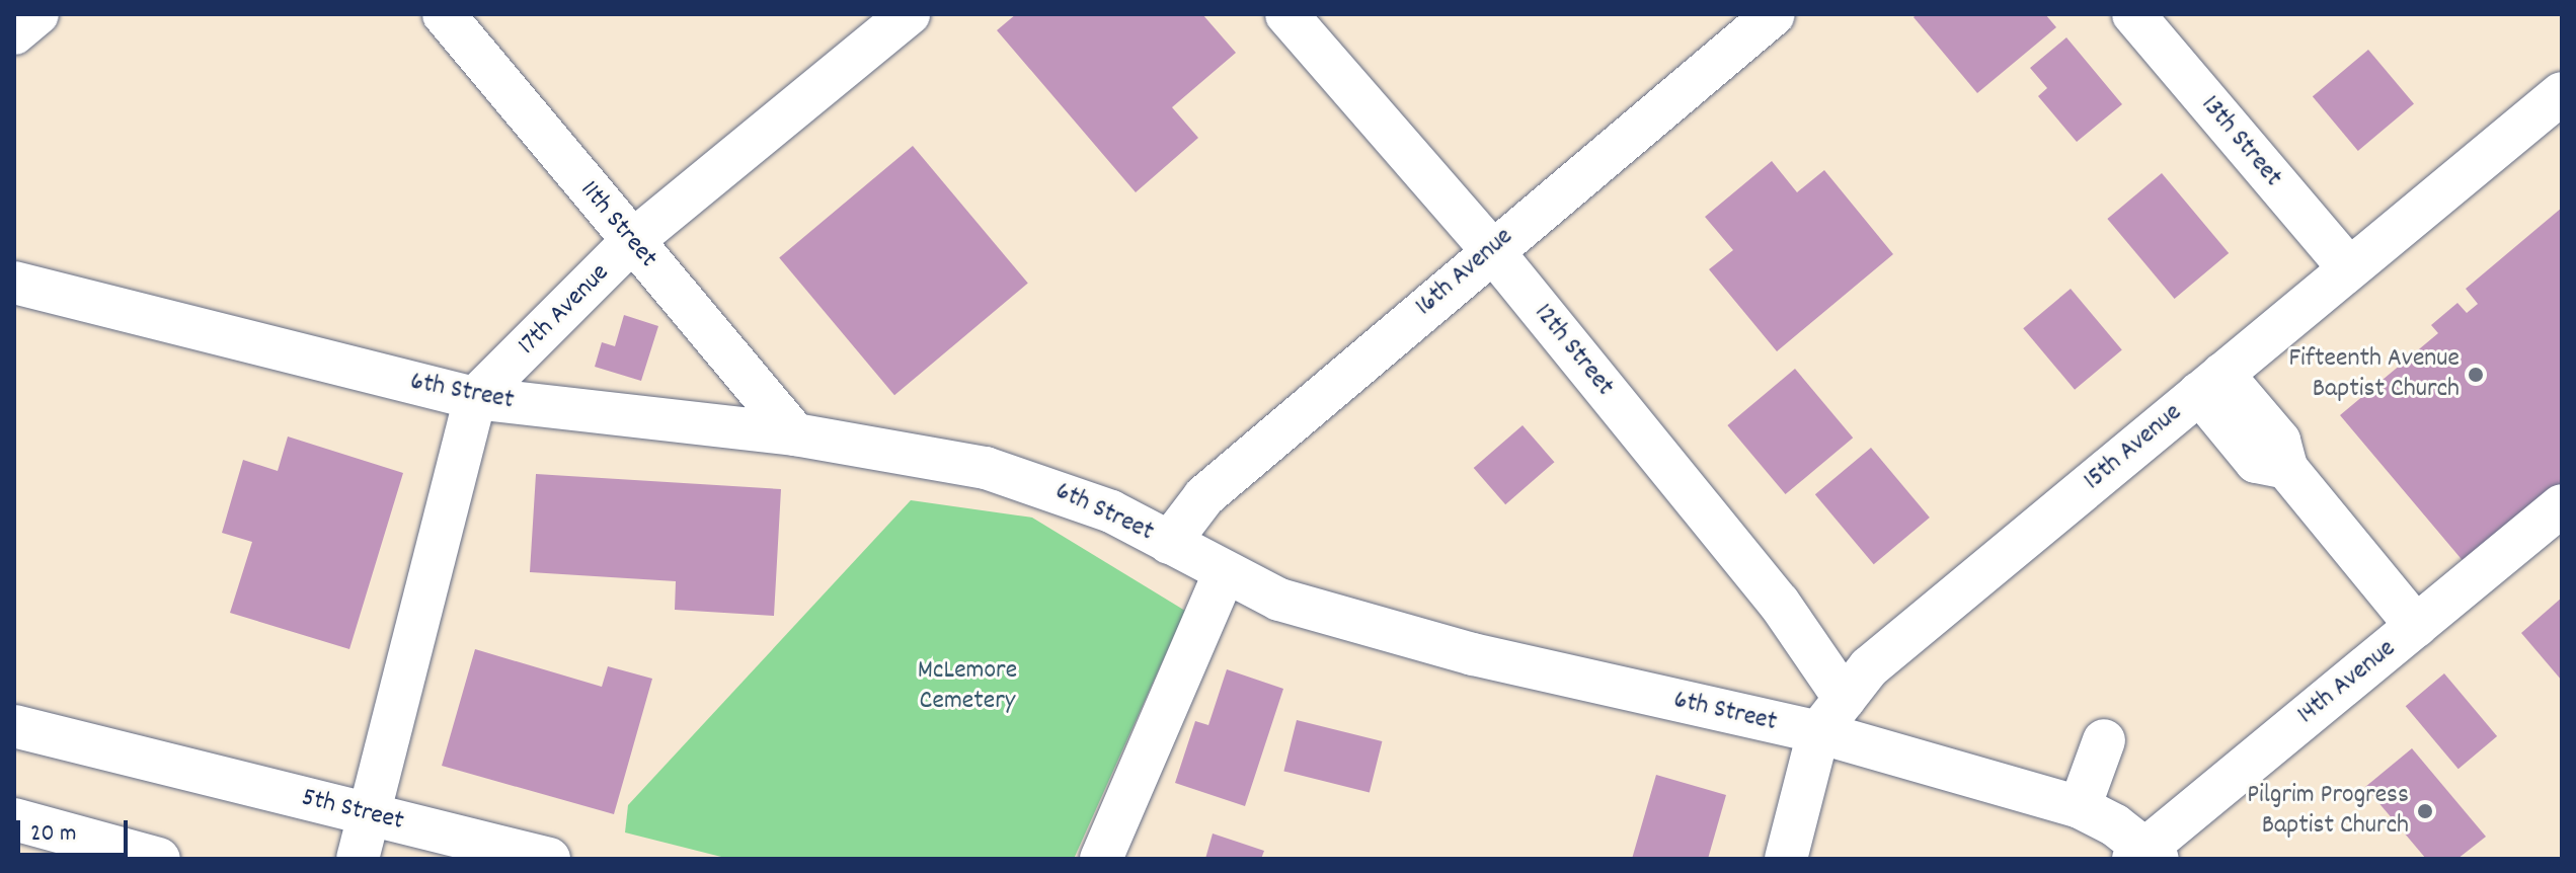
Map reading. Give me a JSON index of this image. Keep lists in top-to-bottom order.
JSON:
{
  "streets": {
    "street": [
      "13th Street",
      "11th Street",
      "16th Avenue",
      "17th Avenue",
      "12th Street",
      "6th Street",
      "15th Avenue",
      "14th Avenue",
      "5th Street"
    ]
  },
  "crossings": [
    ["13th Street", "15th Avenue"],
    ["11th Street", "17th Avenue"],
    ["11th Street", "6th Street"],
    ["16th Avenue", "12th Street"],
    ["16th Avenue", "6th Street"],
    ["17th Avenue", "6th Street"],
    ["12th Street", "15th Avenue"],
    ["6th Street", "15th Avenue"],
    ["6th Street", "14th Avenue"]
  ],
  "parks": ["McLemore Cemetery"],
  "places": ["Fifteenth Avenue Baptist Church", "Pilgrim Progress Baptist Church"],
  "scale_bar": "20 m"
}
